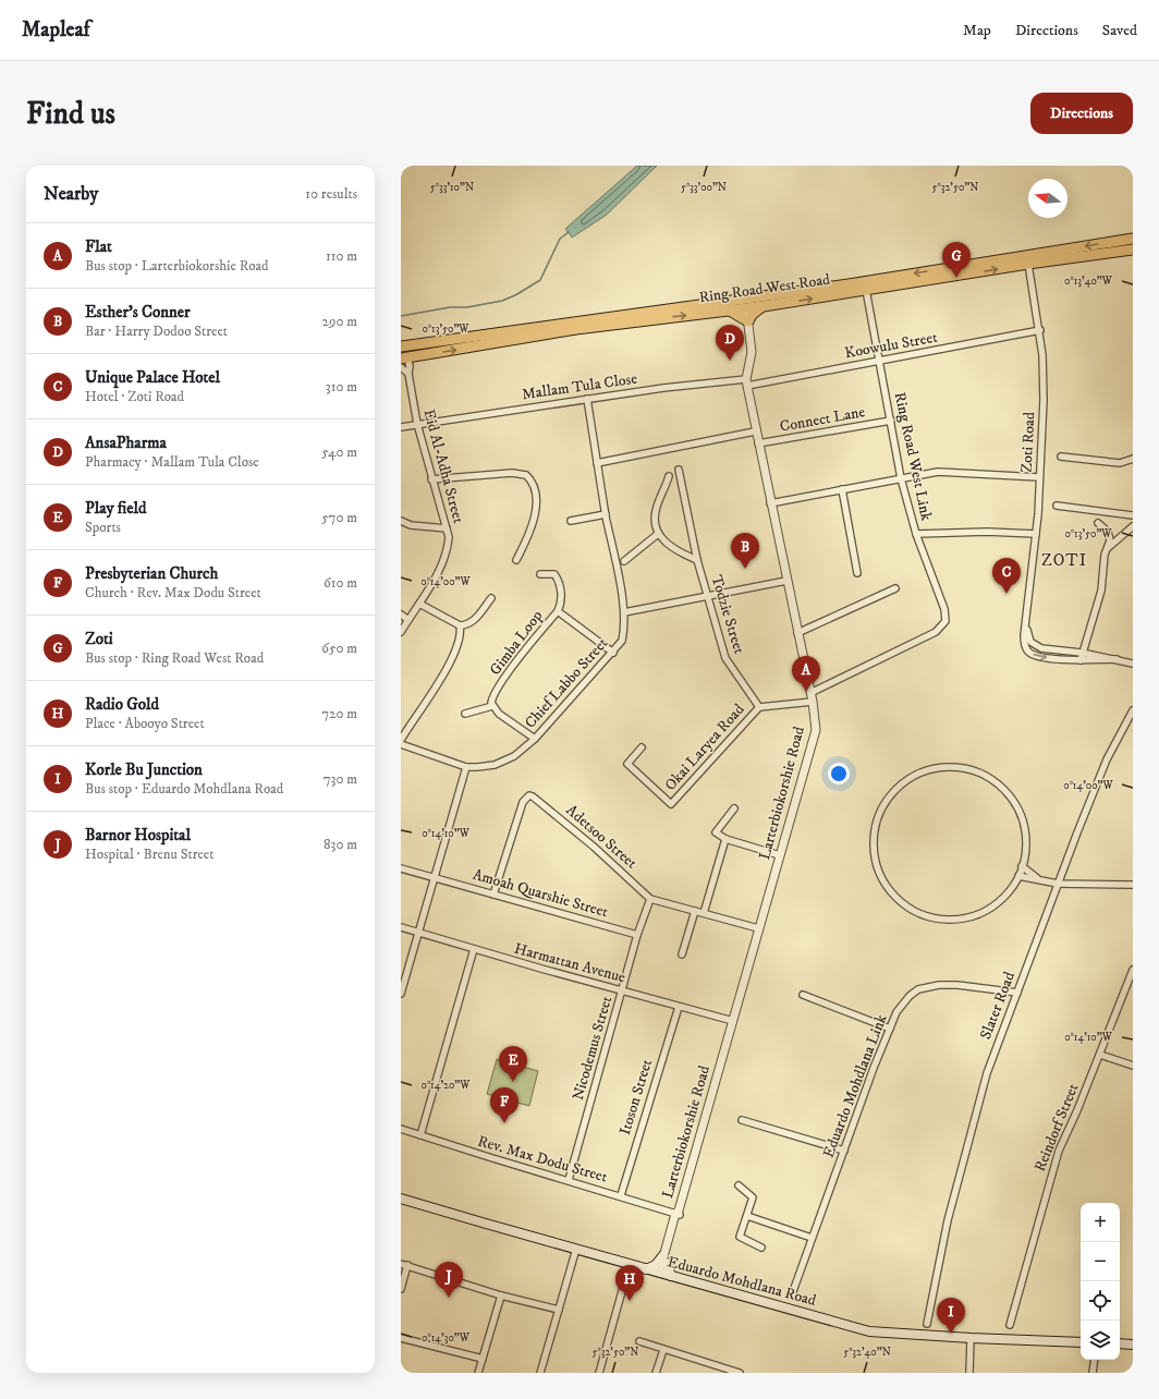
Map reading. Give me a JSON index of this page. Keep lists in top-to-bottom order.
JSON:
{
  "streets": {
    "main road": ["Ring Road West Road", "Eduardo Mohdlana Road"],
    "street": [
      "Koowulu Street",
      "Mallam Tula Close",
      "Connect Lane",
      "Zoti Road",
      "Ring Road West Link",
      "Eid Al-Adha Street",
      "Todzie Street",
      "Gimba Loop",
      "Chief Labbo Street",
      "Okai Laryea Road",
      "Larterbiokorshie Road",
      "Adetsoo Street",
      "Amoah Quarshie Street",
      "Harmattan Avenue",
      "Slater Road",
      "Nicodemus Street",
      "Eduardo Mohdlana Link",
      "Itoson Street",
      "Reindorf Street",
      "Rev. Max Dodu Street"
    ]
  },
  "crossings": [
    ["Ring Road West Road", "Zoti Road"],
    ["Ring Road West Road", "Ring Road West Link"],
    ["Ring Road West Road", "Eid Al-Adha Street"],
    ["Ring Road West Road", "Larterbiokorshie Road"],
    ["Koowulu Street", "Mallam Tula Close"],
    ["Koowulu Street", "Zoti Road"],
    ["Koowulu Street", "Ring Road West Link"],
    ["Koowulu Street", "Larterbiokorshie Road"],
    ["Mallam Tula Close", "Eid Al-Adha Street"],
    ["Mallam Tula Close", "Chief Labbo Street"],
    ["Mallam Tula Close", "Larterbiokorshie Road"],
    ["Connect Lane", "Ring Road West Link"],
    ["Connect Lane", "Larterbiokorshie Road"],
    ["Ring Road West Link", "Larterbiokorshie Road"],
    ["Todzie Street", "Okai Laryea Road"],
    ["Gimba Loop", "Chief Labbo Street"],
    ["Larterbiokorshie Road", "Adetsoo Street"],
    ["Larterbiokorshie Road", "Harmattan Avenue"],
    ["Larterbiokorshie Road", "Rev. Max Dodu Street"],
    ["Larterbiokorshie Road", "Eduardo Mohdlana Road"],
    ["Adetsoo Street", "Amoah Quarshie Street"],
    ["Adetsoo Street", "Nicodemus Street"],
    ["Amoah Quarshie Street", "Nicodemus Street"],
    ["Harmattan Avenue", "Nicodemus Street"],
    ["Harmattan Avenue", "Itoson Street"],
    ["Slater Road", "Eduardo Mohdlana Link"],
    ["Nicodemus Street", "Rev. Max Dodu Street"],
    ["Itoson Street", "Rev. Max Dodu Street"]
  ],
  "districts": ["ZOTI"],
  "north": "left",
  "page": {
    "header": "Mapleaf",
    "nav": ["Map", "Directions", "Saved"],
    "buttons": "Directions",
    "title": "Find us",
    "heading": ["Nearby", "10 results"],
    "list": [
      {
        "mark": "A",
        "name": "Flat",
        "note": "Bus stop · Larterbiokorshie Road",
        "value": "110 m"
      },
      {
        "mark": "B",
        "name": "Esther's Conner",
        "note": "Bar · Harry Dodoo Street",
        "value": "290 m"
      },
      {
        "mark": "C",
        "name": "Unique Palace Hotel",
        "note": "Hotel · Zoti Road",
        "value": "310 m"
      },
      {
        "mark": "D",
        "name": "AnsaPharma",
        "note": "Pharmacy · Mallam Tula Close",
        "value": "540 m"
      },
      {
        "mark": "E",
        "name": "Play field",
        "note": "Sports",
        "value": "570 m"
      },
      {
        "mark": "F",
        "name": "Presbyterian Church",
        "note": "Church · Rev. Max Dodu Street",
        "value": "610 m"
      },
      {
        "mark": "G",
        "name": "Zoti",
        "note": "Bus stop · Ring Road West Road",
        "value": "650 m"
      },
      {
        "mark": "H",
        "name": "Radio Gold",
        "note": "Place · Abooyo Street",
        "value": "720 m"
      },
      {
        "mark": "I",
        "name": "Korle Bu Junction",
        "note": "Bus stop · Eduardo Mohdlana Road",
        "value": "730 m"
      },
      {
        "mark": "J",
        "name": "Barnor Hospital",
        "note": "Hospital · Brenu Street",
        "value": "830 m"
      }
    ],
    "pins": [
      "G",
      "D",
      "B",
      "C",
      "A",
      "E",
      "F",
      "J",
      "H",
      "I"
    ],
    "map_buttons": ["+", "−"]
  },
  "coordinates": [
    "5°33'10\"N",
    "5°33'00\"N",
    "5°32'50\"N",
    "0°13'40\"W",
    "0°13'50\"W",
    "0°14'00\"W",
    "0°14'10\"W",
    "0°14'20\"W",
    "0°14'30\"W",
    "5°32'40\"N"
  ]
}
